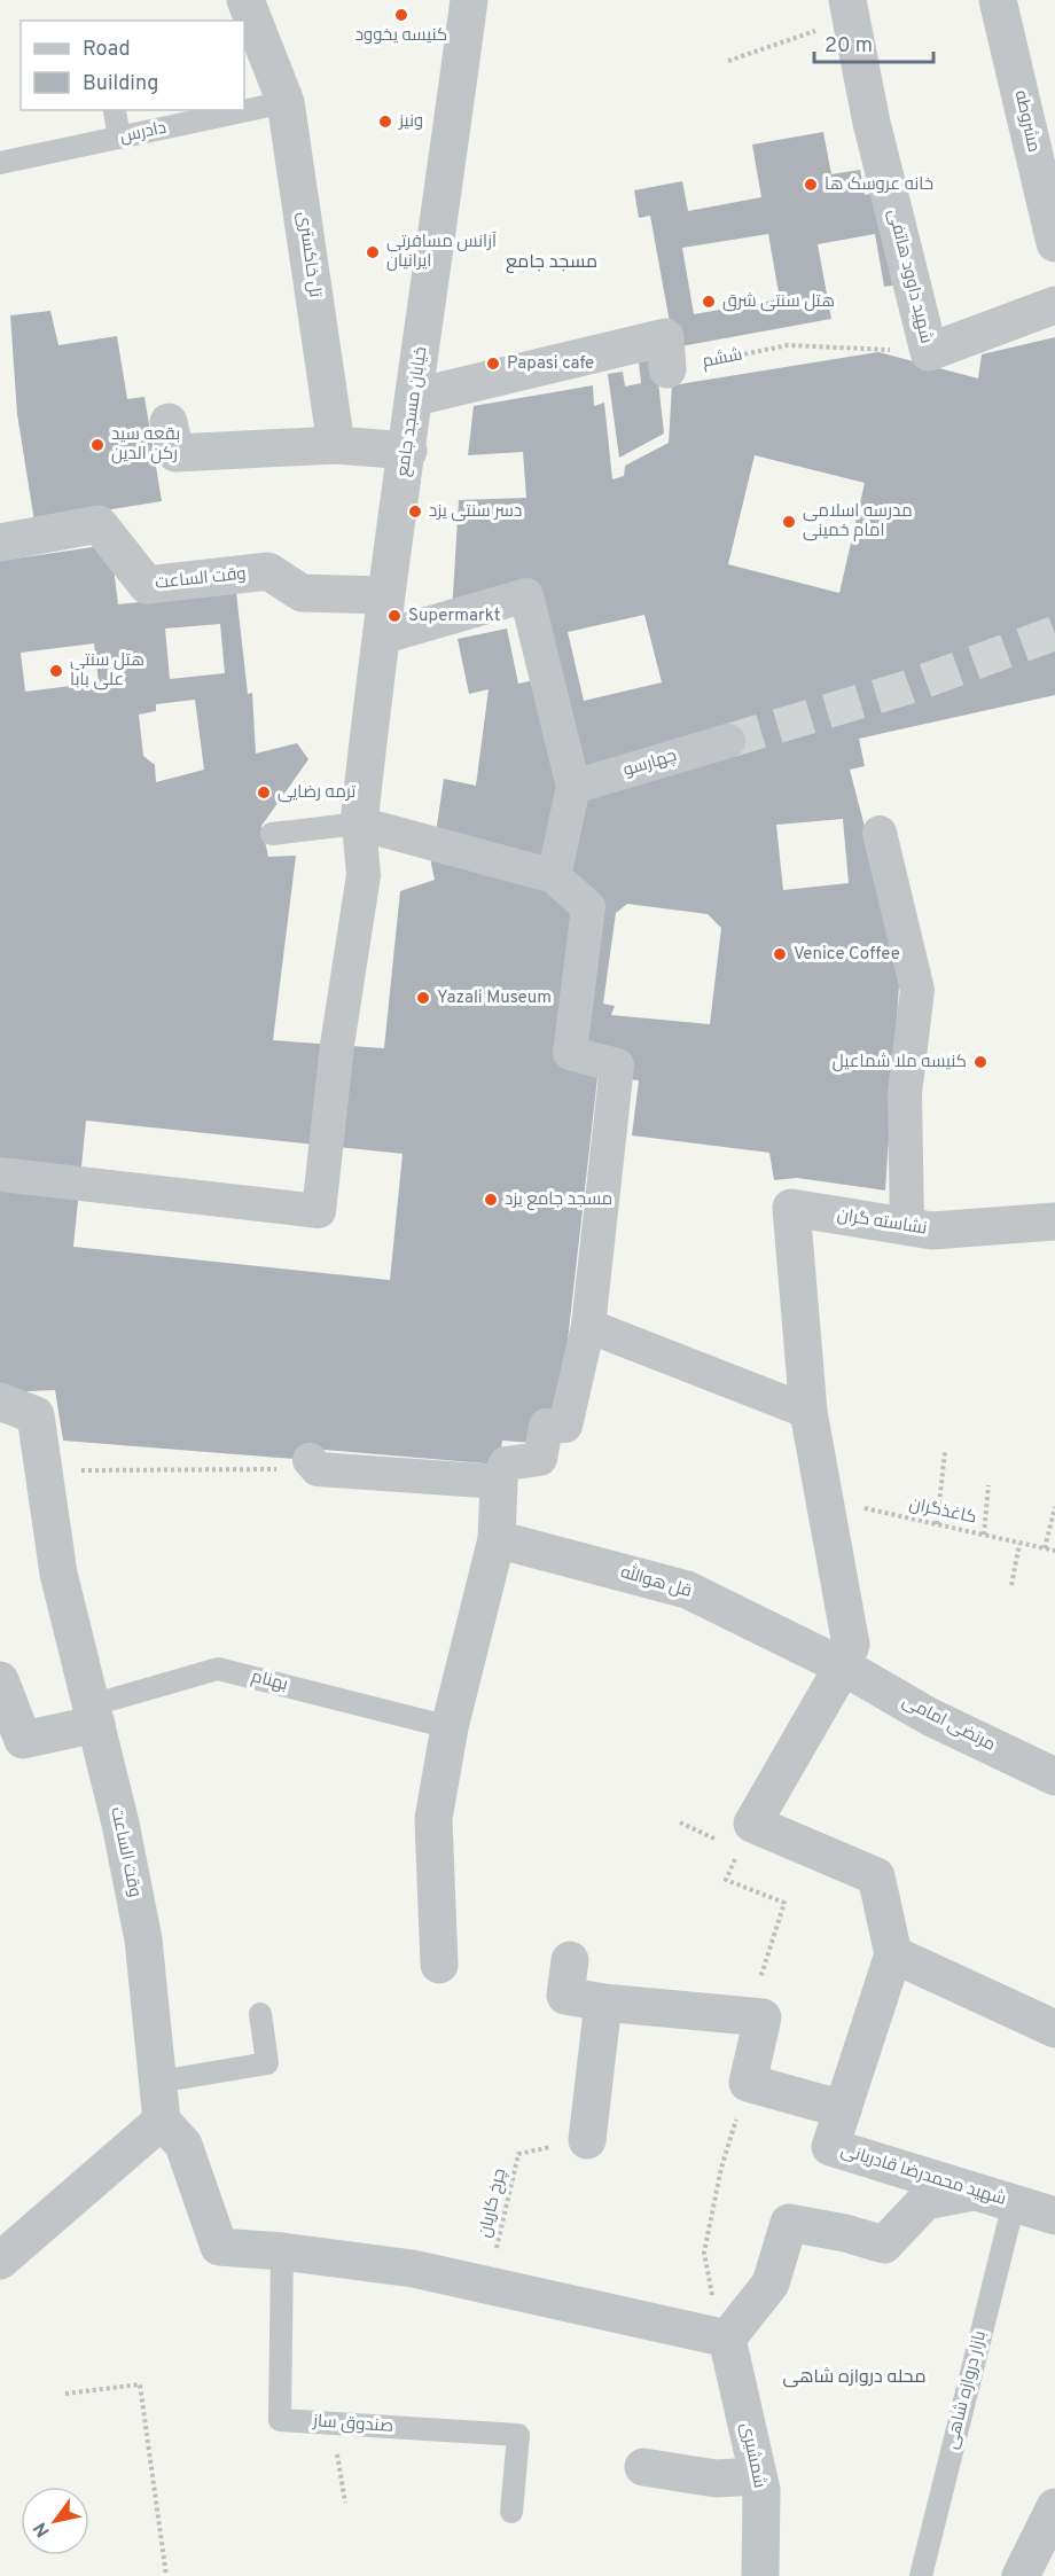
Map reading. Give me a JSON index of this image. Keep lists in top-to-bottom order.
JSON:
{
  "streets": {
    "street": [
      "مشروطه",
      "تل خاکستری",
      "شهید داوود هاتفی",
      "خیابان مسجد جامع",
      "وقت الساعت",
      "چهارسو",
      "نشاسته گران",
      "قل هوالله",
      "مرتضی امامی",
      "شهید محمدرضا قادریانی",
      "شمشیری"
    ],
    "lane": [
      "دادرس",
      "بهنام",
      "بازار دروازه شاهی",
      "صندوق ساز"
    ],
    "path": ["ششم", "کاغذگران", "چرخ کاریان"]
  },
  "crossings": [
    ["دادرس", "تل خاکستری"],
    ["شهید داوود هاتفی", "ششم"],
    ["خیابان مسجد جامع", "وقت الساعت"],
    ["وقت الساعت", "بهنام"],
    ["قل هوالله", "مرتضی امامی"],
    ["شهید محمدرضا قادریانی", "بازار دروازه شاهی"]
  ],
  "districts": ["مسجد جامع", "محله دروازه شاهی"],
  "places": [
    "کنیسه یخوود",
    "ونیز",
    "خانه عروسک ها",
    "آزانس مسافرتی ایرانیان",
    "هتل سنتی شرق",
    "Papasi cafe",
    "بقعه سید رکن الدین",
    "دسر سنتی یزد",
    "مدرسه اسلامی امام خمینی",
    "Supermarkt",
    "هتل سنتی علی بابا",
    "ترمه رضایی",
    "Venice Coffee",
    "Yazali Museum",
    "کنیسه ملا شماعیل",
    "مسجد جامع یزد"
  ],
  "legend": ["Road", "Building"],
  "scale_bar": "20 m",
  "north": "bottom left"
}
